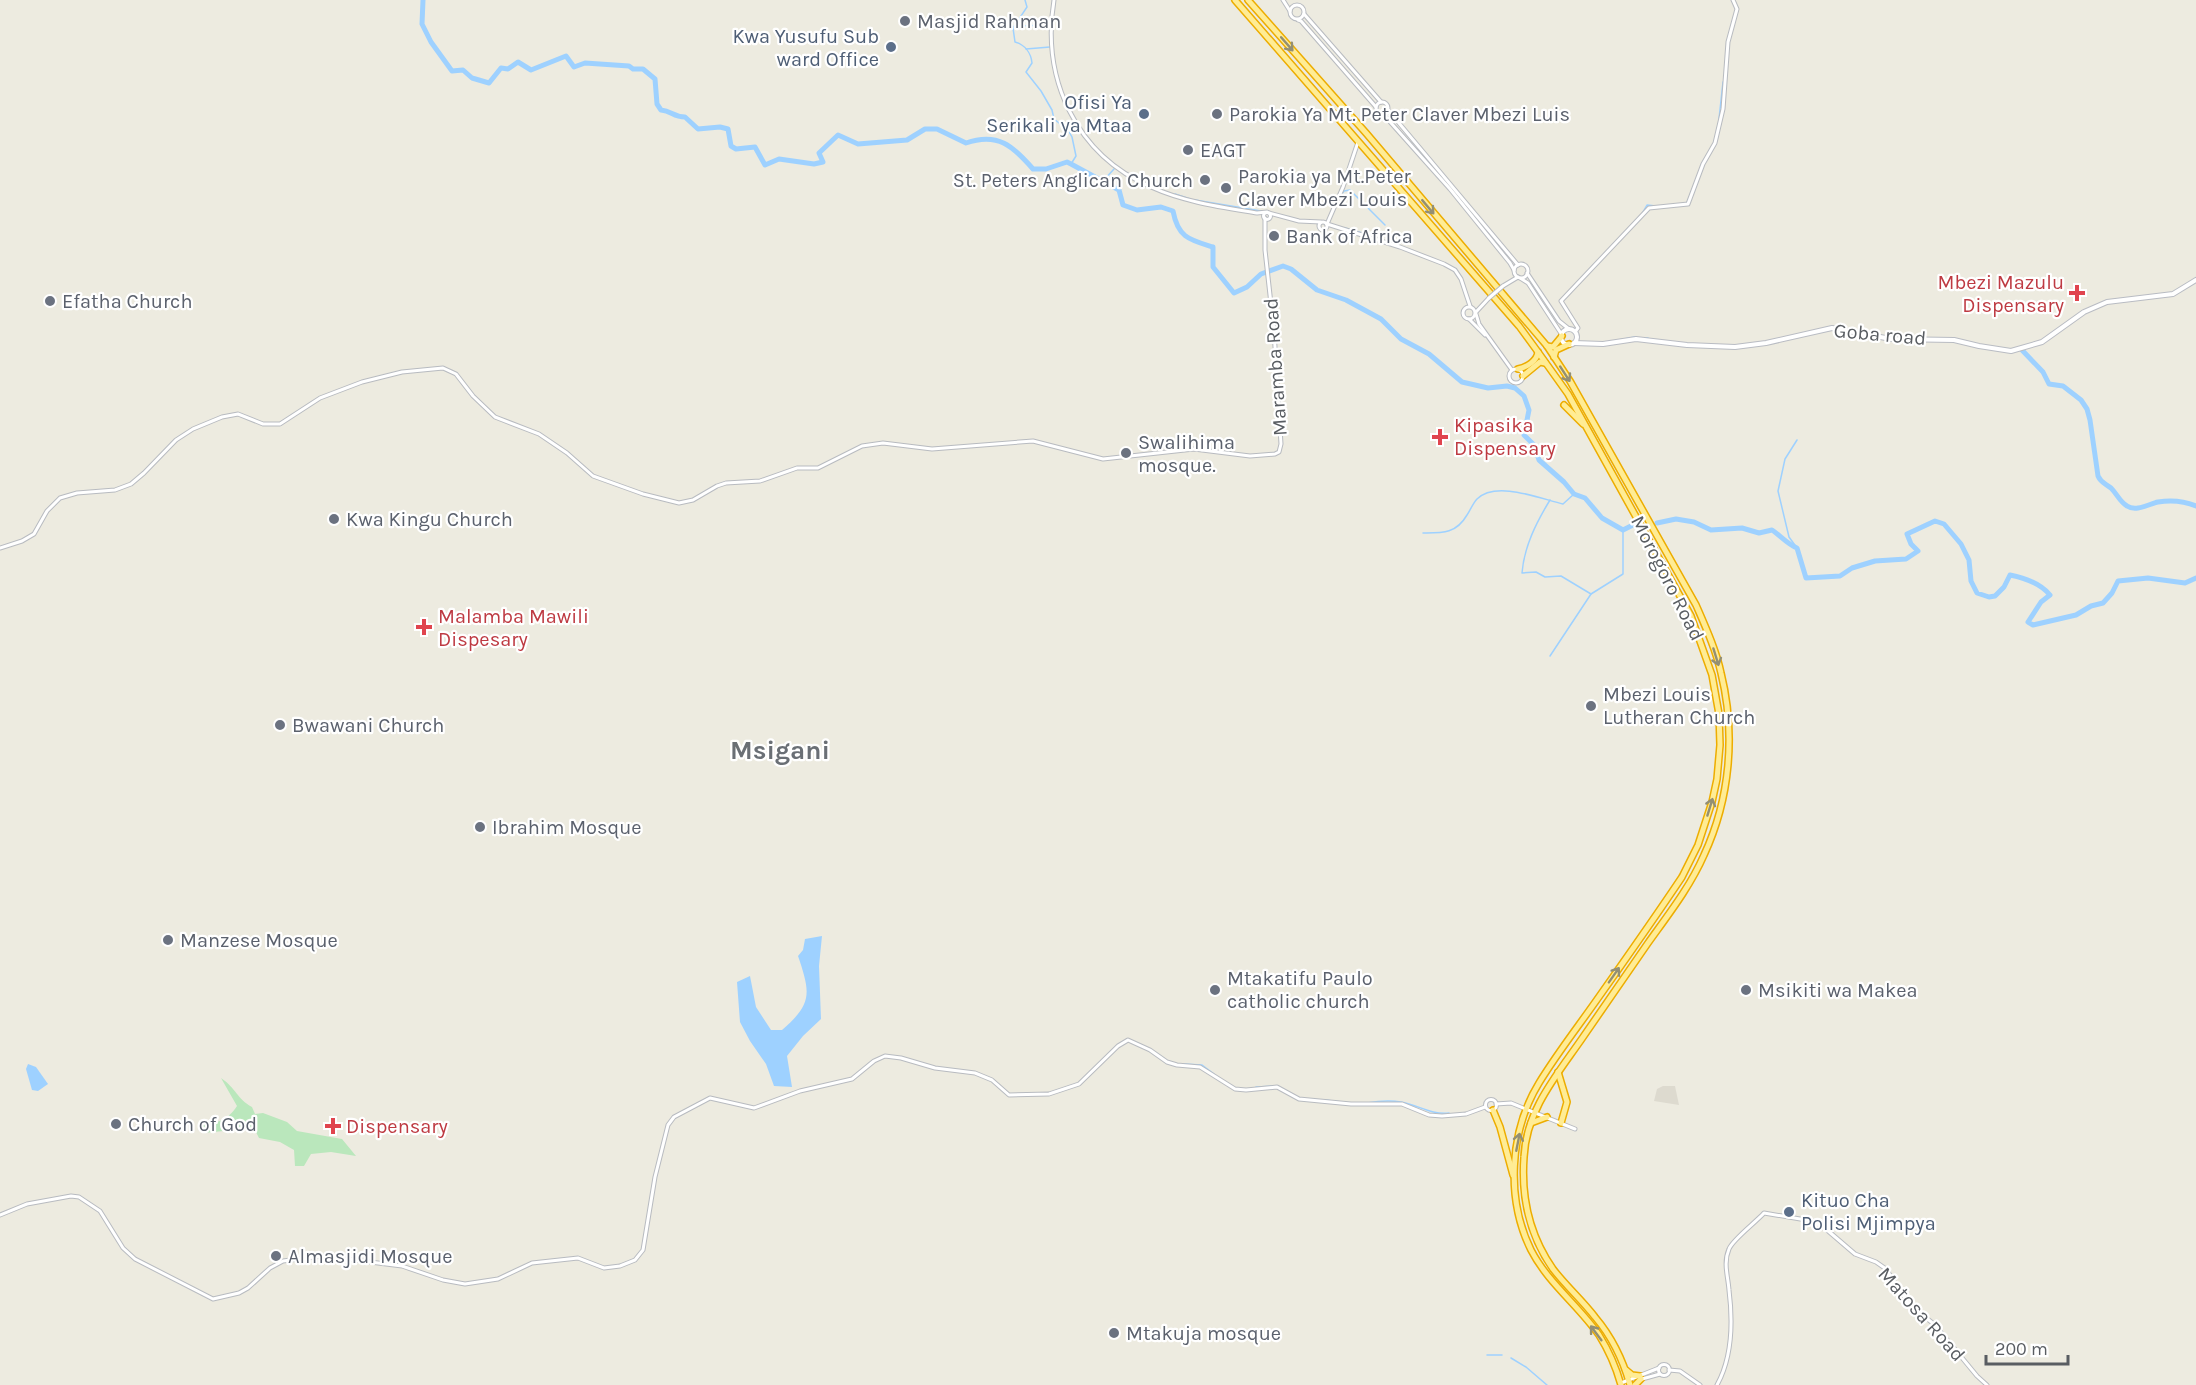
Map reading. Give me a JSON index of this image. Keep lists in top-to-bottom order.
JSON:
{
  "streets": {
    "highway": ["Morogoro Road"],
    "main road": ["Goba road"],
    "street": ["Maramba Road", "Matosa Road"]
  },
  "districts": ["Msigani"],
  "places": {
    "other": [
      "Masjid Rahman",
      "Kwa Yusufu Sub ward Office",
      "Ofisi Ya Serikali ya Mtaa",
      "Parokia Ya Mt. Peter Claver Mbezi Luis",
      "EAGT",
      "St. Peters Anglican Church",
      "Parokia ya Mt.Peter Claver Mbezi Louis",
      "Bank of Africa",
      "Efatha Church",
      "Swalihima mosque.",
      "Kwa Kingu Church",
      "Mbezi Louis Lutheran Church",
      "Bwawani Church",
      "Ibrahim Mosque",
      "Manzese Mosque",
      "Mtakatifu Paulo catholic church",
      "Msikiti wa Makea",
      "Church of God",
      "Kituo Cha Polisi Mjimpya",
      "Almasjidi Mosque",
      "Mtakuja mosque"
    ],
    "health": [
      "Mbezi Mazulu Dispensary",
      "Kipasika Dispensary",
      "Malamba Mawili Dispesary",
      "Dispensary"
    ]
  },
  "scale_bar": "200 m"
}
